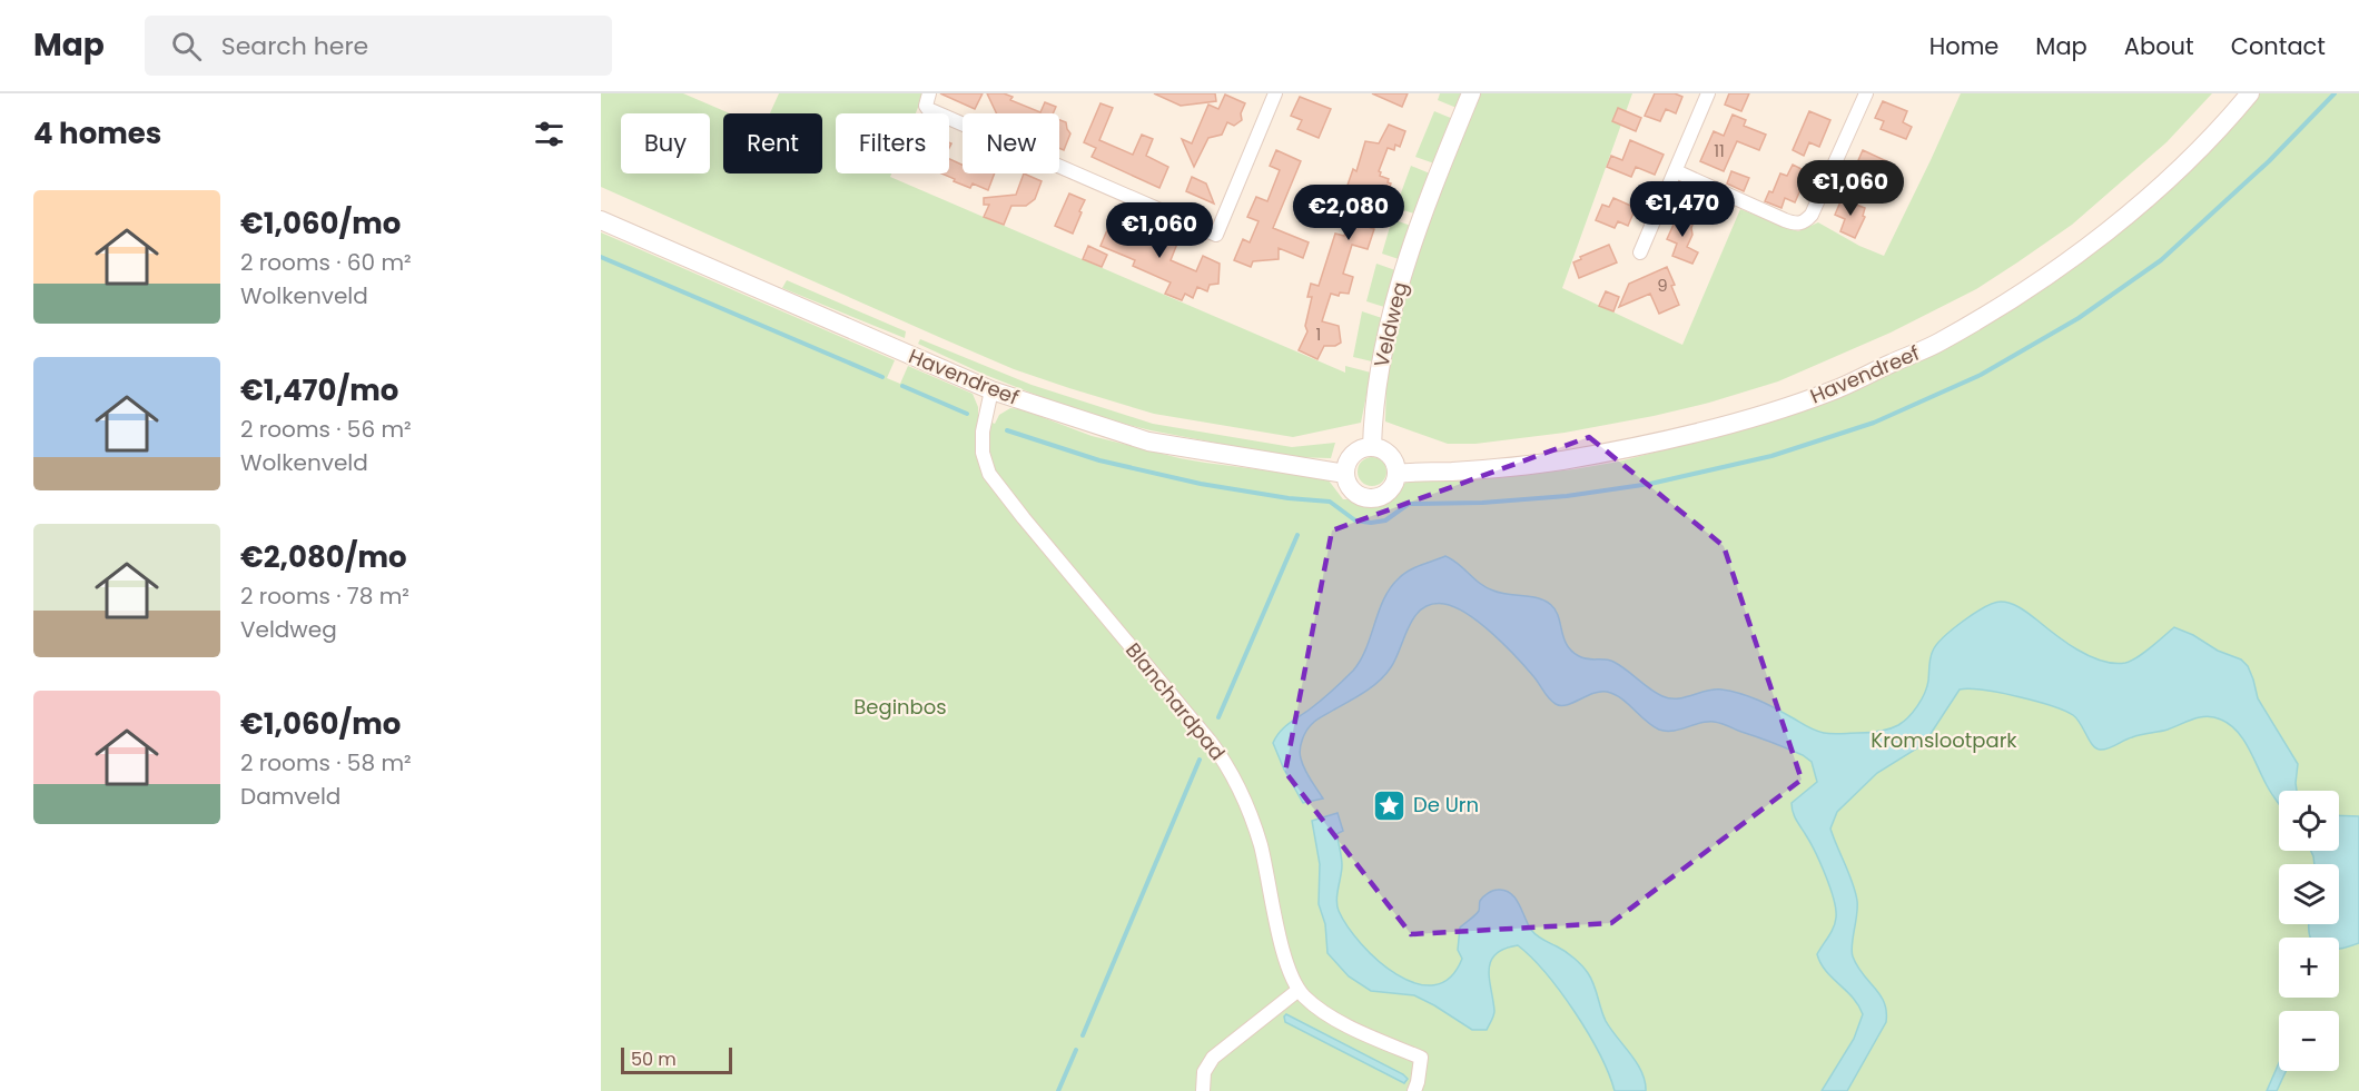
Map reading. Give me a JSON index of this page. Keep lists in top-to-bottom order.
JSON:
{
  "streets": {
    "street": ["Veldweg", "Havendreef", "Blanchardpad"]
  },
  "crossings": [
    ["Veldweg", "Havendreef"],
    ["Havendreef", "Blanchardpad"]
  ],
  "parks": ["Beginbos", "Kromslootpark"],
  "places": {
    "place": ["De Urn"]
  },
  "house_numbers": ["11", "9", "1"],
  "scale_bar": "50 m",
  "page": {
    "header": "Map",
    "search": "Search here",
    "nav": [
      "Home",
      "Map",
      "About",
      "Contact"
    ],
    "heading": "4 homes",
    "chip": [
      "Buy",
      "Rent",
      "Filters",
      "New"
    ],
    "price": [
      "€1,060",
      "€1,470",
      "€2,080",
      "€1,060"
    ],
    "list": [
      {
        "name": "€1,060/mo",
        "note": "2 rooms · 60 m² · Wolkenveld"
      },
      {
        "name": "€1,470/mo",
        "note": "2 rooms · 56 m² · Wolkenveld"
      },
      {
        "name": "€2,080/mo",
        "note": "2 rooms · 78 m² · Veldweg"
      },
      {
        "name": "€1,060/mo",
        "note": "2 rooms · 58 m² · Damveld"
      }
    ],
    "map_buttons": ["+", "−"],
    "scale": "50 m"
  }
}
